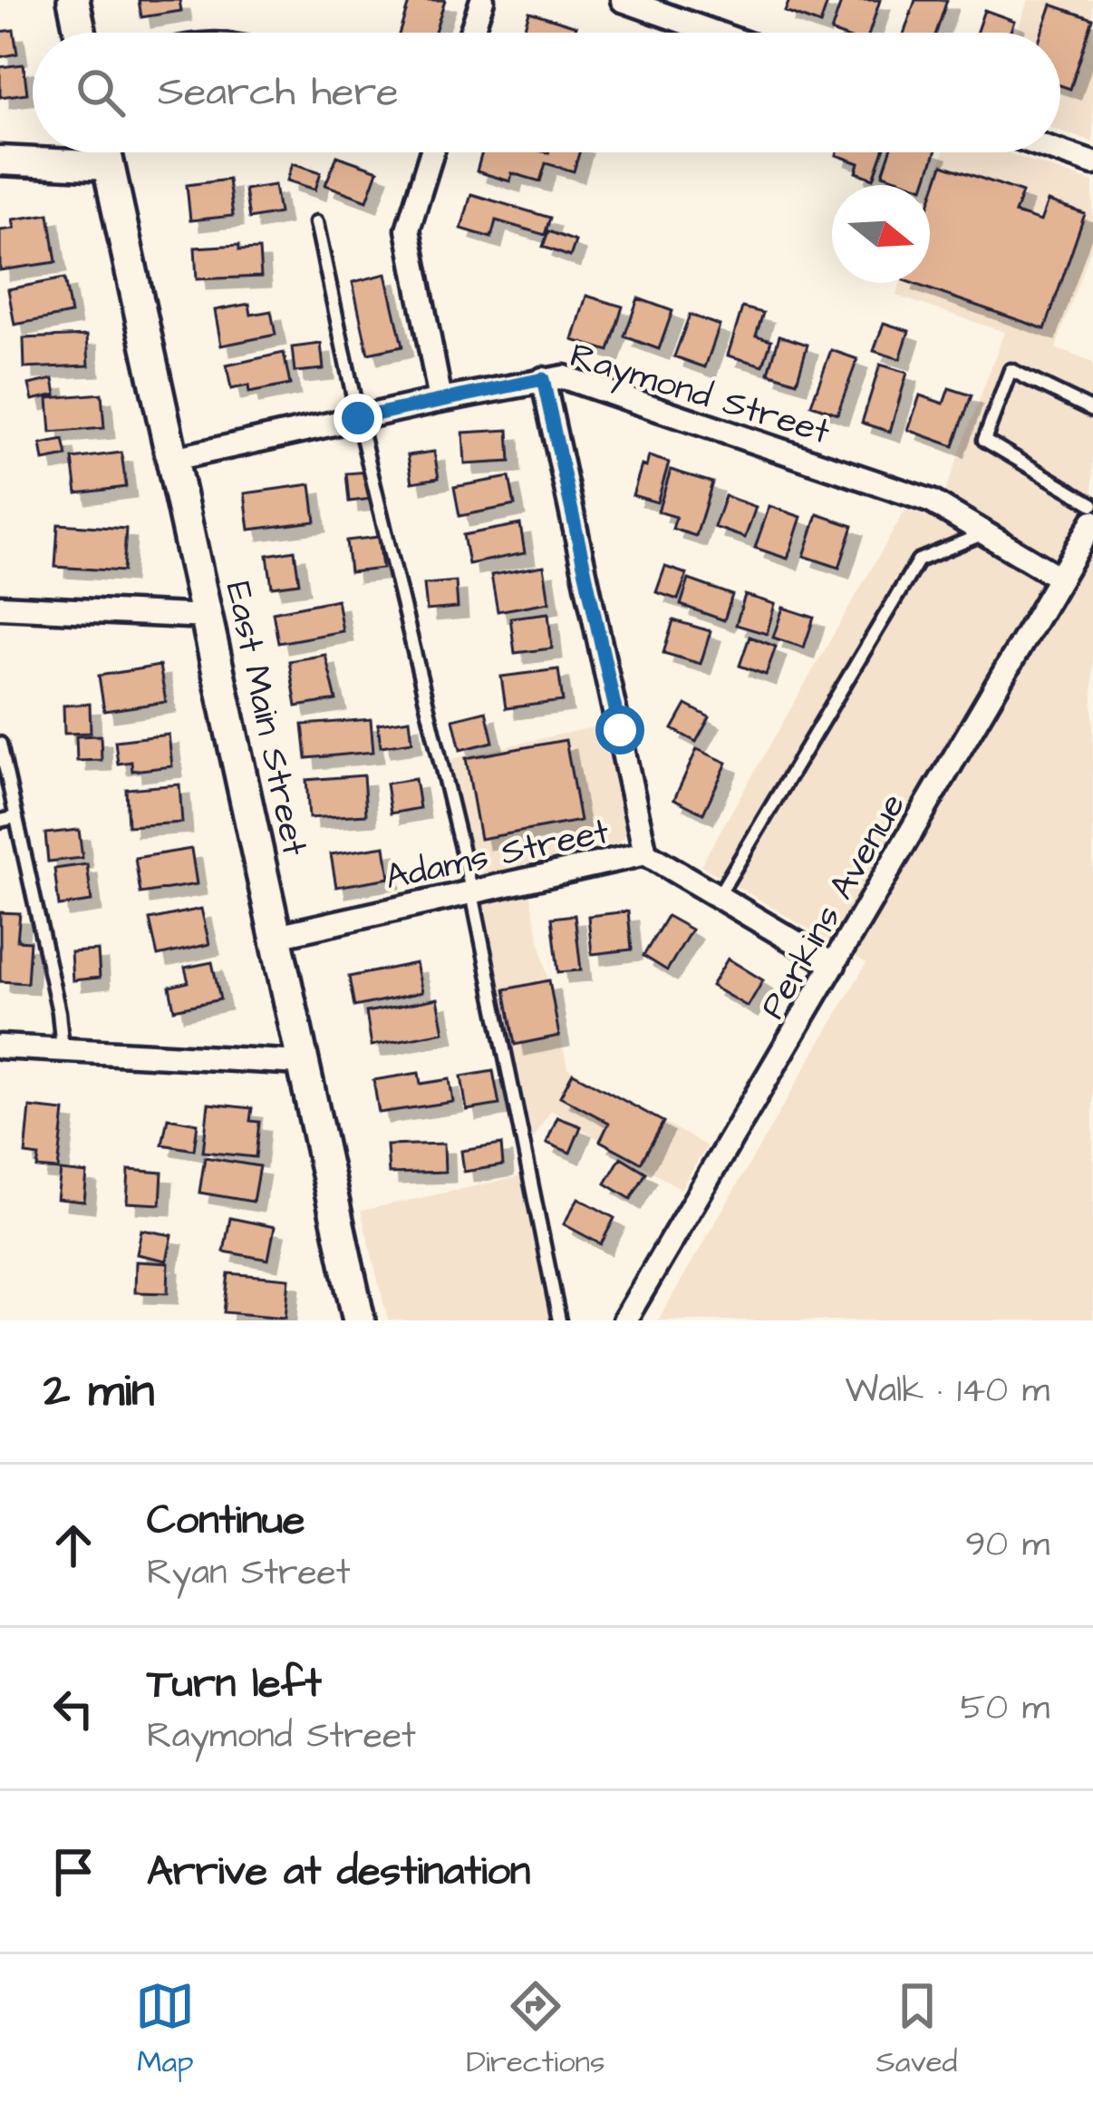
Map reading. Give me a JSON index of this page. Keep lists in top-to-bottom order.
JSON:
{
  "streets": {
    "main road": ["East Main Street"],
    "street": ["Raymond Street", "Adams Street", "Perkins Avenue"]
  },
  "crossings": [
    ["Raymond Street", "East Main Street"],
    ["Raymond Street", "Perkins Avenue"],
    ["East Main Street", "Adams Street"],
    ["Adams Street", "Perkins Avenue"]
  ],
  "north": "right",
  "page": {
    "search": "Search here",
    "heading": ["2 min", "Walk · 140 m"],
    "list": [
      ["Continue", "Ryan Street", "90 m"],
      ["Turn left", "Raymond Street", "50 m"],
      "Arrive at destination"
    ],
    "nav": ["Map", "Directions", "Saved"]
  }
}
